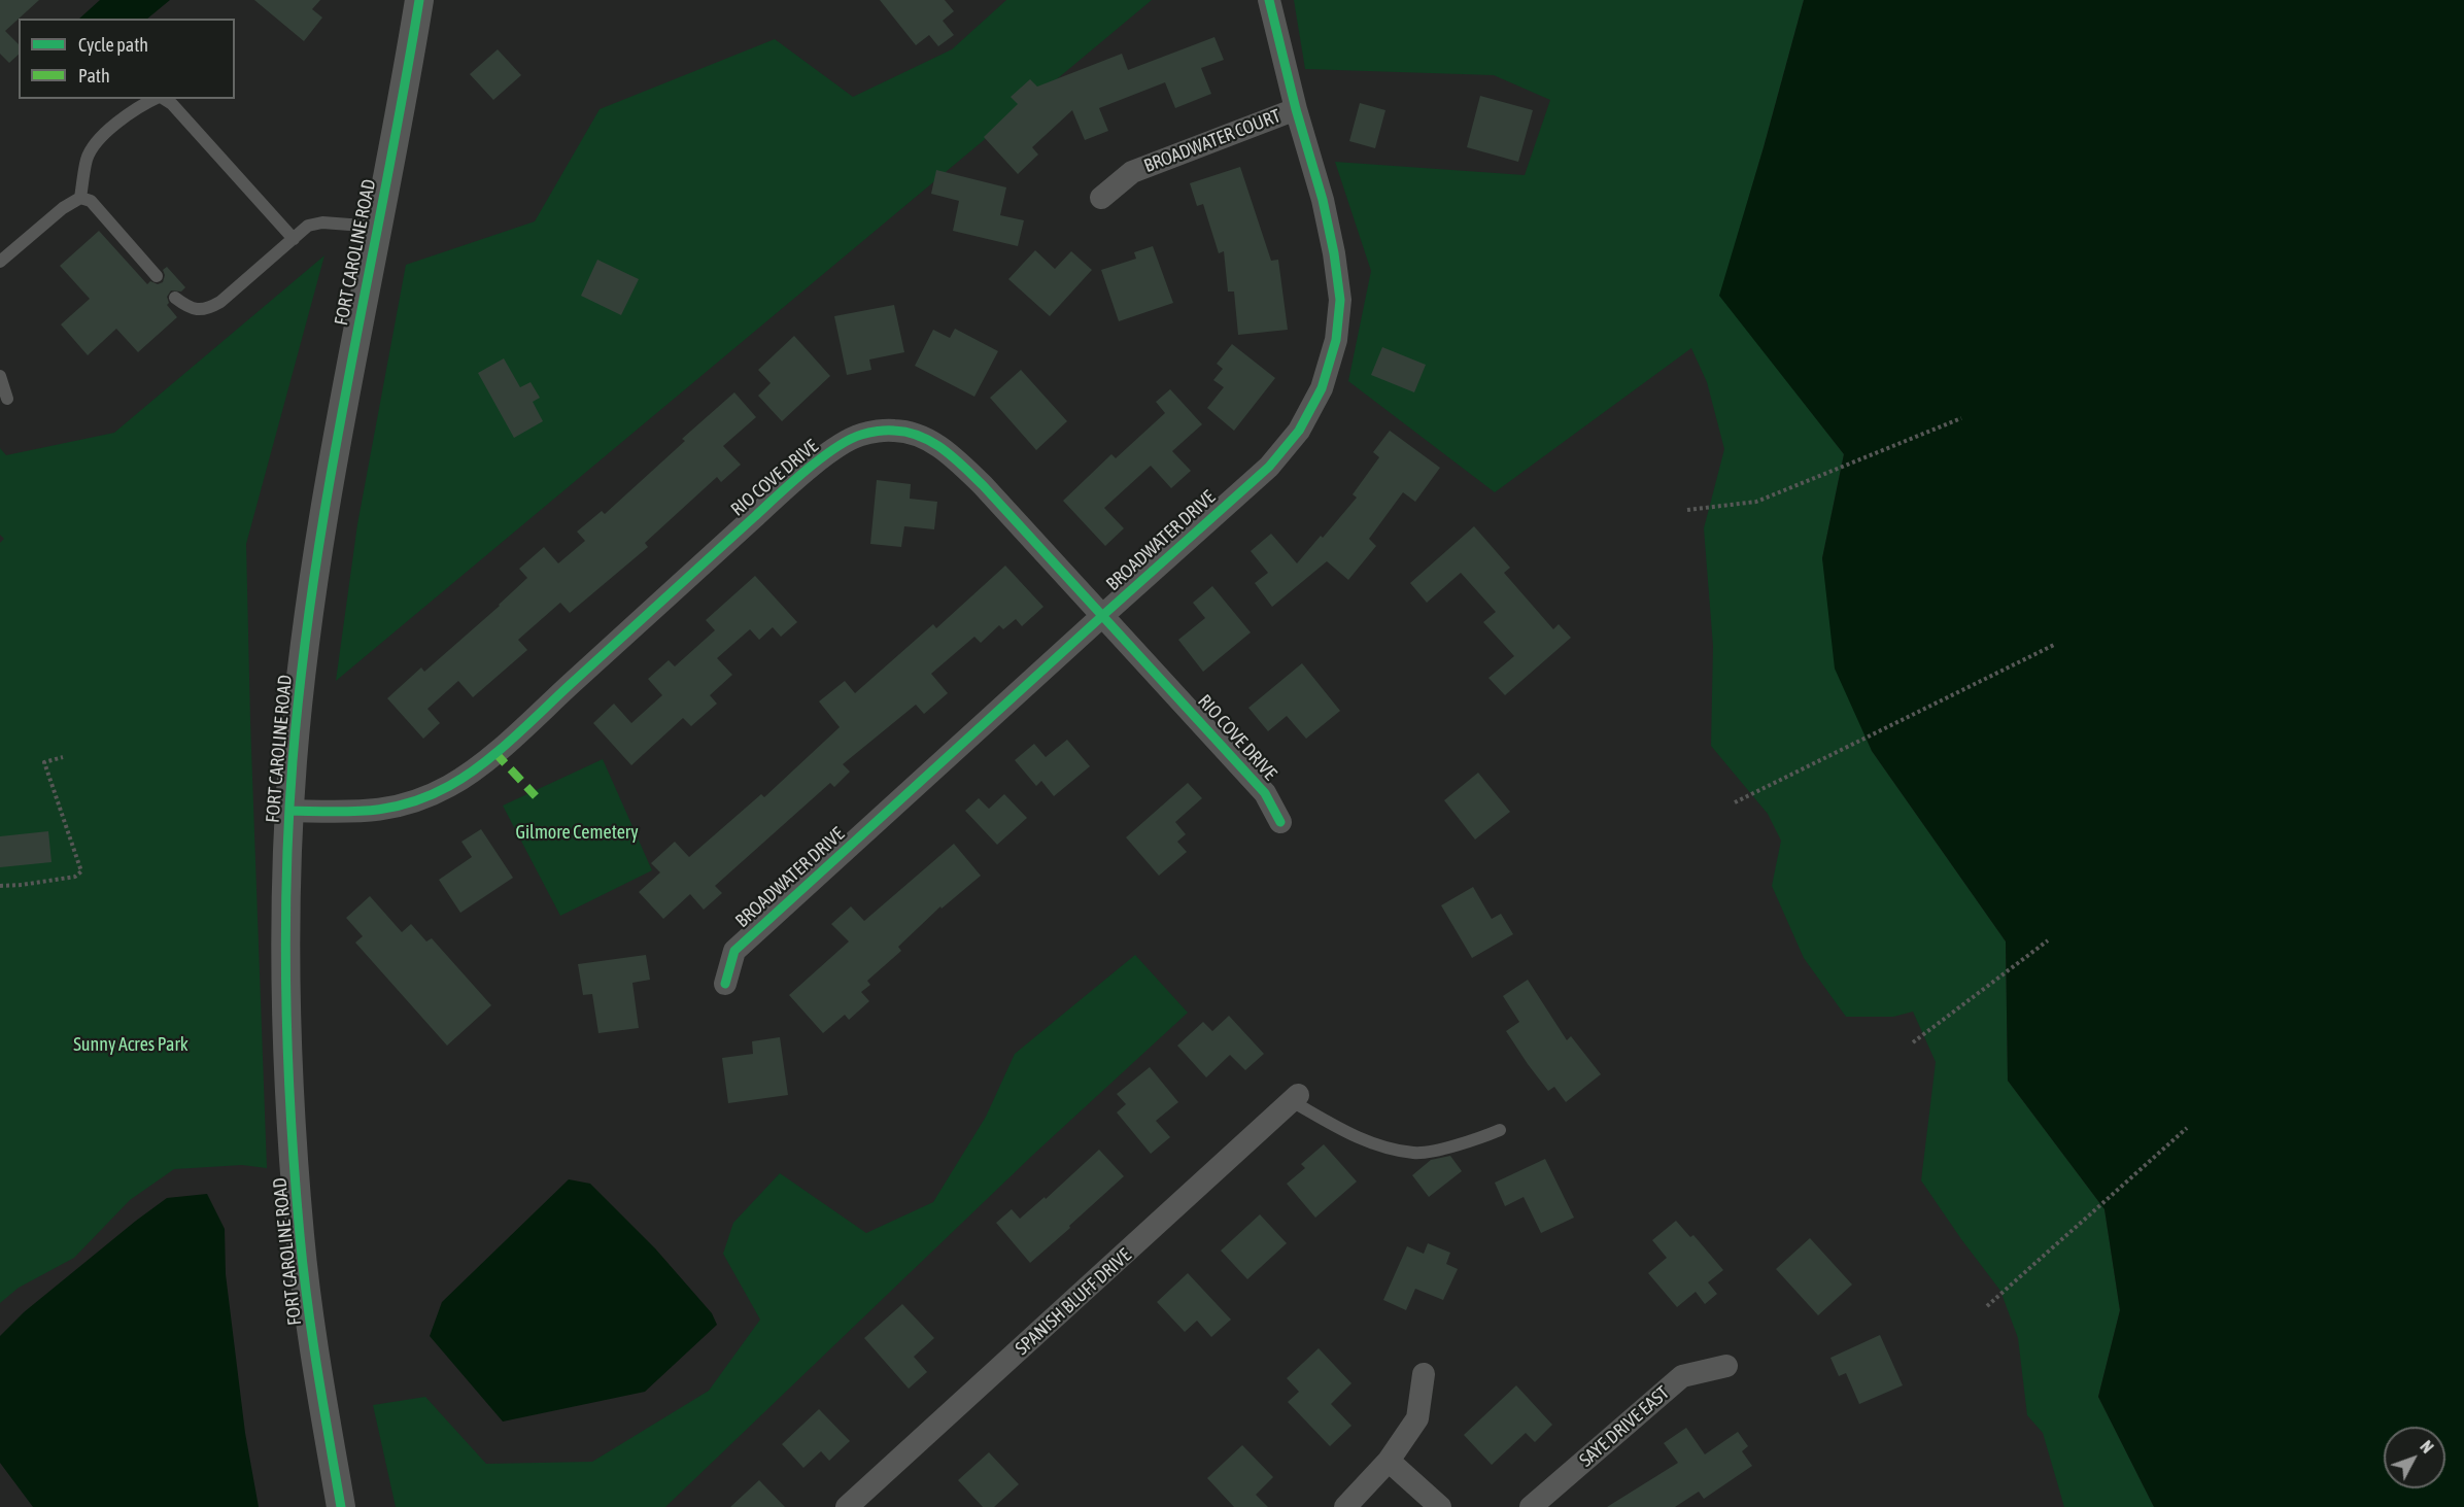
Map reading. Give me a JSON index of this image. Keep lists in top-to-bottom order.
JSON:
{
  "streets": {
    "street": [
      "BROADWATER COURT",
      "FORT CAROLINE ROAD",
      "RIO COVE DRIVE",
      "BROADWATER DRIVE",
      "SPANISH BLUFF DRIVE",
      "SAYE DRIVE EAST"
    ]
  },
  "crossings": [
    ["BROADWATER COURT", "BROADWATER DRIVE"],
    ["FORT CAROLINE ROAD", "RIO COVE DRIVE"],
    ["RIO COVE DRIVE", "BROADWATER DRIVE"]
  ],
  "parks": ["Gilmore Cemetery", "Sunny Acres Park"],
  "legend": ["Cycle path", "Path"],
  "north": "top right"
}
